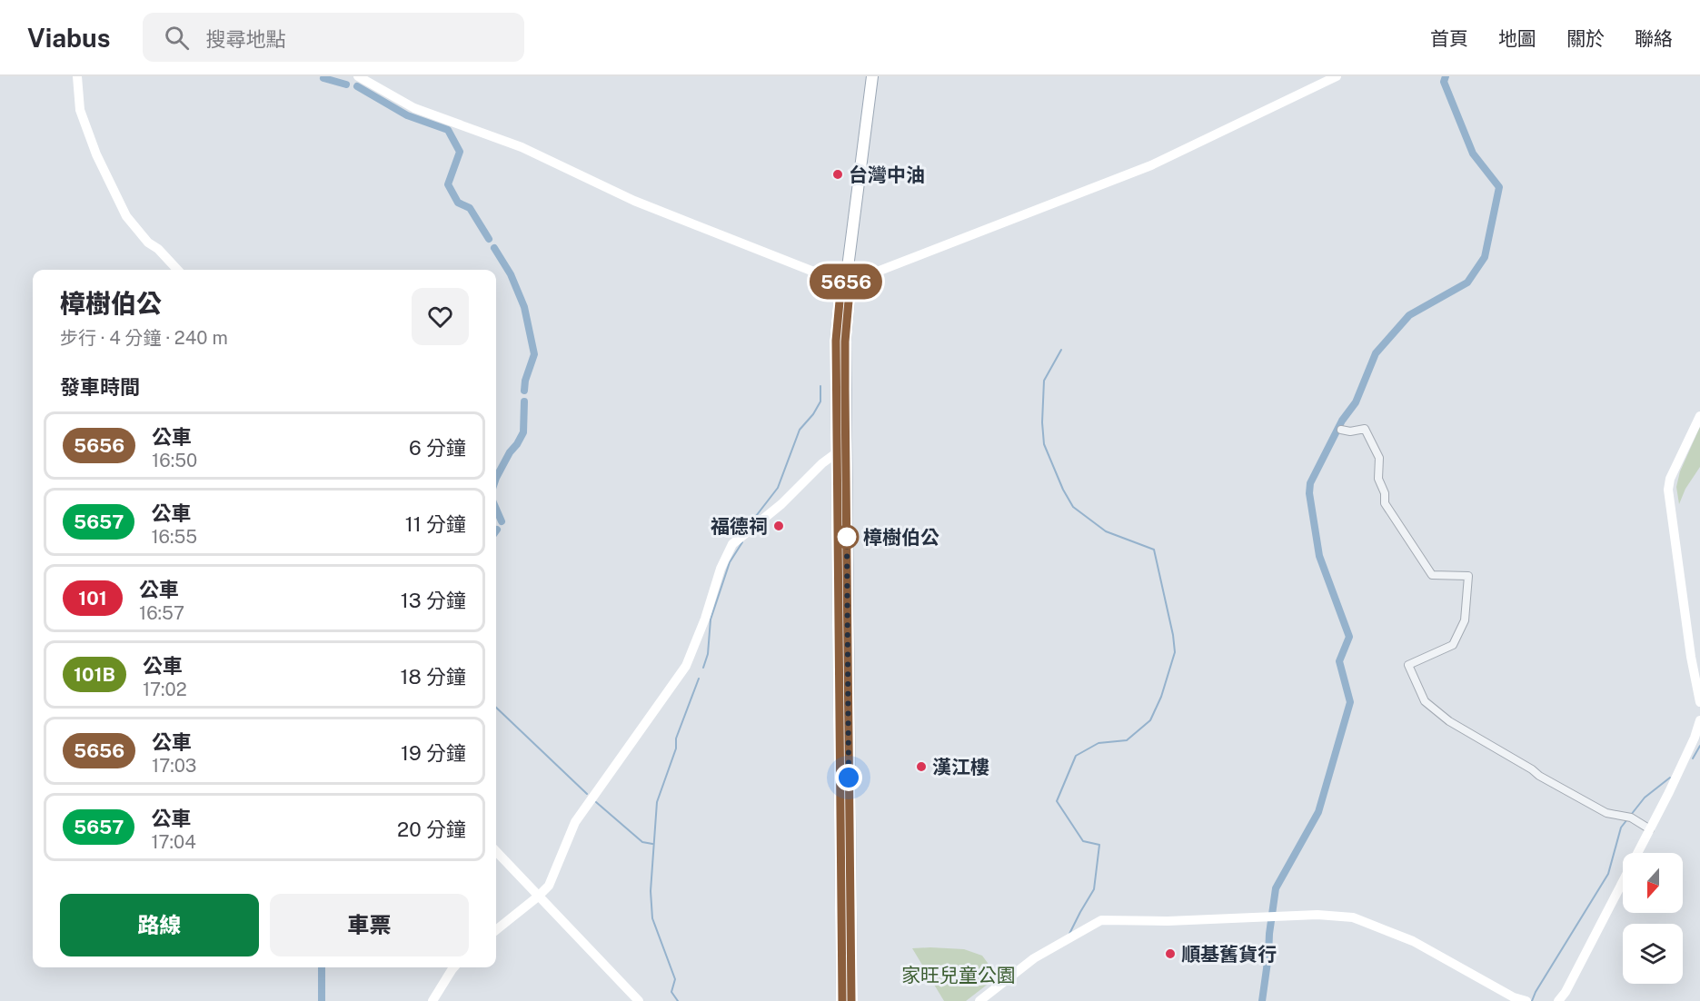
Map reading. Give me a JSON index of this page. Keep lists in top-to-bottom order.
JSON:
{
  "parks": ["家旺兒童公園"],
  "places": [
    "台灣中油",
    "福德祠",
    "樟樹伯公",
    "漢江樓",
    "順基舊貨行"
  ],
  "lines": ["bus line 5656"],
  "north": "bottom",
  "page": {
    "header": "Viabus",
    "search": "搜尋地點",
    "nav": [
      "首頁",
      "地圖",
      "關於",
      "聯絡"
    ],
    "on_map": "5656",
    "heading": [
      ["樟樹伯公", "步行 · 4 分鐘 · 240 m"],
      "發車時間"
    ],
    "list": [
      {
        "mark": "5656",
        "name": "公車",
        "note": "16:50",
        "value": "6 分鐘"
      },
      {
        "mark": "5657",
        "name": "公車",
        "note": "16:55",
        "value": "11 分鐘"
      },
      {
        "mark": "101",
        "name": "公車",
        "note": "16:57",
        "value": "13 分鐘"
      },
      {
        "mark": "101B",
        "name": "公車",
        "note": "17:02",
        "value": "18 分鐘"
      },
      {
        "mark": "5656",
        "name": "公車",
        "note": "17:03",
        "value": "19 分鐘"
      },
      {
        "mark": "5657",
        "name": "公車",
        "note": "17:04",
        "value": "20 分鐘"
      }
    ],
    "buttons": ["路線", "車票"]
  }
}
